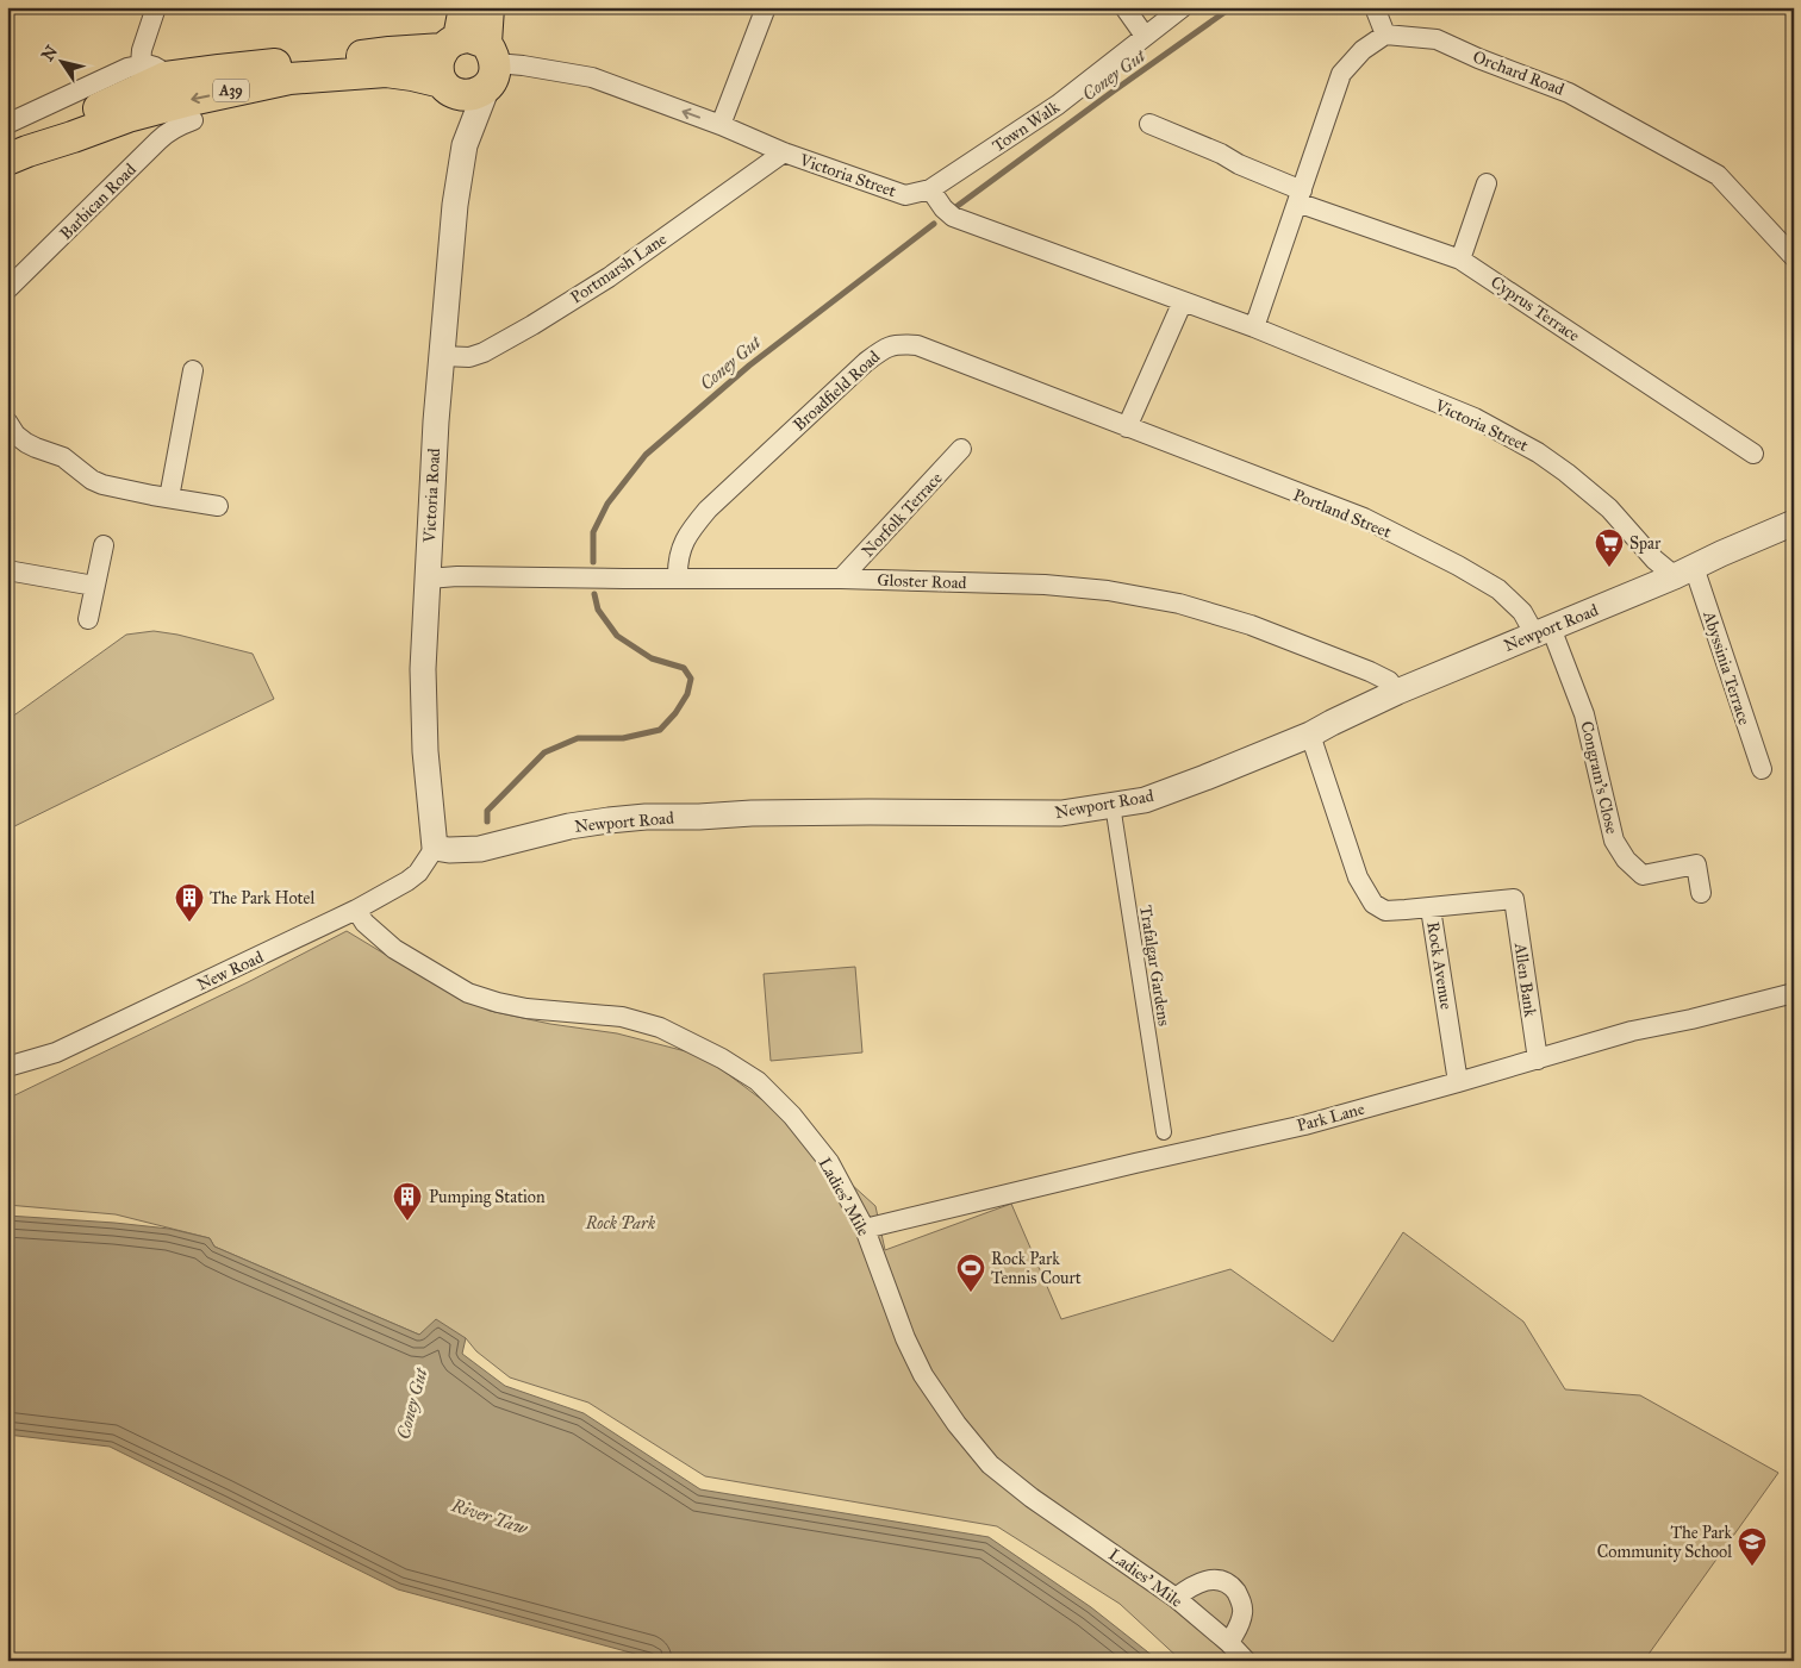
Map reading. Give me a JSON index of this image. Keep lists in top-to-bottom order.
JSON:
{
  "streets": {
    "main road": ["A39"],
    "street": [
      "Orchard Road",
      "Town Walk",
      "Victoria Street",
      "Barbican Road",
      "Portmarsh Lane",
      "Cyprus Terrace",
      "Broadfield Road",
      "Victoria Road",
      "Portland Street",
      "Norfolk Terrace",
      "Gloster Road",
      "Newport Road",
      "Abyssinia Terrace",
      "Congram's Close",
      "Trafalgar Gardens",
      "Rock Avenue",
      "New Road",
      "Allen Bank",
      "Park Lane",
      "Ladies' Mile"
    ]
  },
  "crossings": [
    ["A39", "Victoria Street"],
    ["A39", "Victoria Road"],
    ["Town Walk", "Victoria Street"],
    ["Victoria Street", "Portmarsh Lane"],
    ["Victoria Street", "Victoria Road"],
    ["Victoria Street", "Newport Road"],
    ["Victoria Street", "Abyssinia Terrace"],
    ["Portmarsh Lane", "Victoria Road"],
    ["Broadfield Road", "Portland Street"],
    ["Broadfield Road", "Gloster Road"],
    ["Victoria Road", "Gloster Road"],
    ["Victoria Road", "Newport Road"],
    ["Victoria Road", "New Road"],
    ["Portland Street", "Newport Road"],
    ["Portland Street", "Congram's Close"],
    ["Norfolk Terrace", "Gloster Road"],
    ["Gloster Road", "Newport Road"],
    ["Newport Road", "Abyssinia Terrace"],
    ["Newport Road", "Congram's Close"],
    ["Newport Road", "Trafalgar Gardens"],
    ["Newport Road", "Rock Avenue"],
    ["Newport Road", "New Road"],
    ["Rock Avenue", "Allen Bank"],
    ["Rock Avenue", "Park Lane"],
    ["New Road", "Ladies' Mile"],
    ["Allen Bank", "Park Lane"],
    ["Park Lane", "Ladies' Mile"]
  ],
  "water": ["Coney Gut", "River Taw"],
  "parks": ["Rock Park"],
  "places": {
    "supermarket": ["Spar"],
    "building": ["The Park Hotel", "Pumping Station"],
    "sports": ["Rock Park Tennis Court"],
    "school or university": ["The Park Community School"]
  },
  "north": "top left"
}
